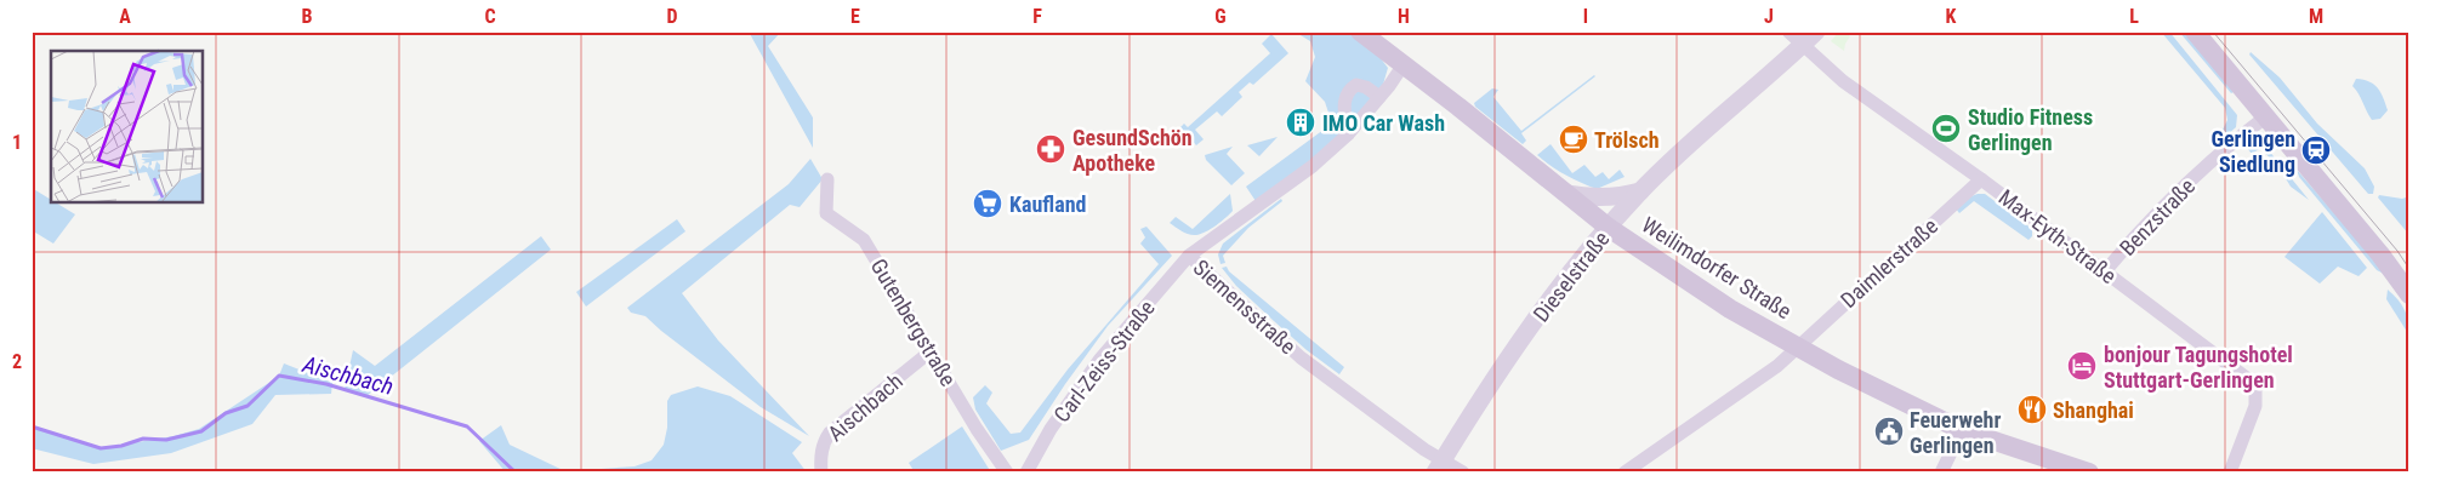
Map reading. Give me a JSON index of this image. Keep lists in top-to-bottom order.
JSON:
{
  "streets": {
    "main road": ["Weilimdorfer Straße"],
    "street": [
      "Benzstraße",
      "Max-Eyth-Straße",
      "Daimlerstraße",
      "Dieselstraße",
      "Siemensstraße",
      "Gutenbergstraße",
      "Carl-Zeiss-Straße",
      "Aischbach"
    ]
  },
  "crossings": [
    ["Benzstraße", "Max-Eyth-Straße"],
    ["Max-Eyth-Straße", "Daimlerstraße"],
    ["Max-Eyth-Straße", "Dieselstraße"],
    ["Daimlerstraße", "Weilimdorfer Straße"],
    ["Weilimdorfer Straße", "Dieselstraße"],
    ["Weilimdorfer Straße", "Siemensstraße"],
    ["Dieselstraße", "Siemensstraße"],
    ["Siemensstraße", "Carl-Zeiss-Straße"],
    ["Gutenbergstraße", "Aischbach"]
  ],
  "water": ["Aischbach"],
  "places": {
    "building": ["IMO Car Wash"],
    "sports": ["Studio Fitness Gerlingen"],
    "cafe": ["Trölsch"],
    "pharmacy": ["GesundSchön Apotheke"],
    "station": ["Gerlingen Siedlung"],
    "supermarket": ["Kaufland"],
    "hotel": ["bonjour Tagungshotel Stuttgart-Gerlingen"],
    "restaurant": ["Shanghai"],
    "public building": ["Feuerwehr Gerlingen"]
  },
  "grid": {
    "columns": [
      "A",
      "B",
      "C",
      "D",
      "E",
      "F",
      "G",
      "H",
      "I",
      "J",
      "K",
      "L",
      "M"
    ],
    "rows": ["1", "2"]
  }
}
